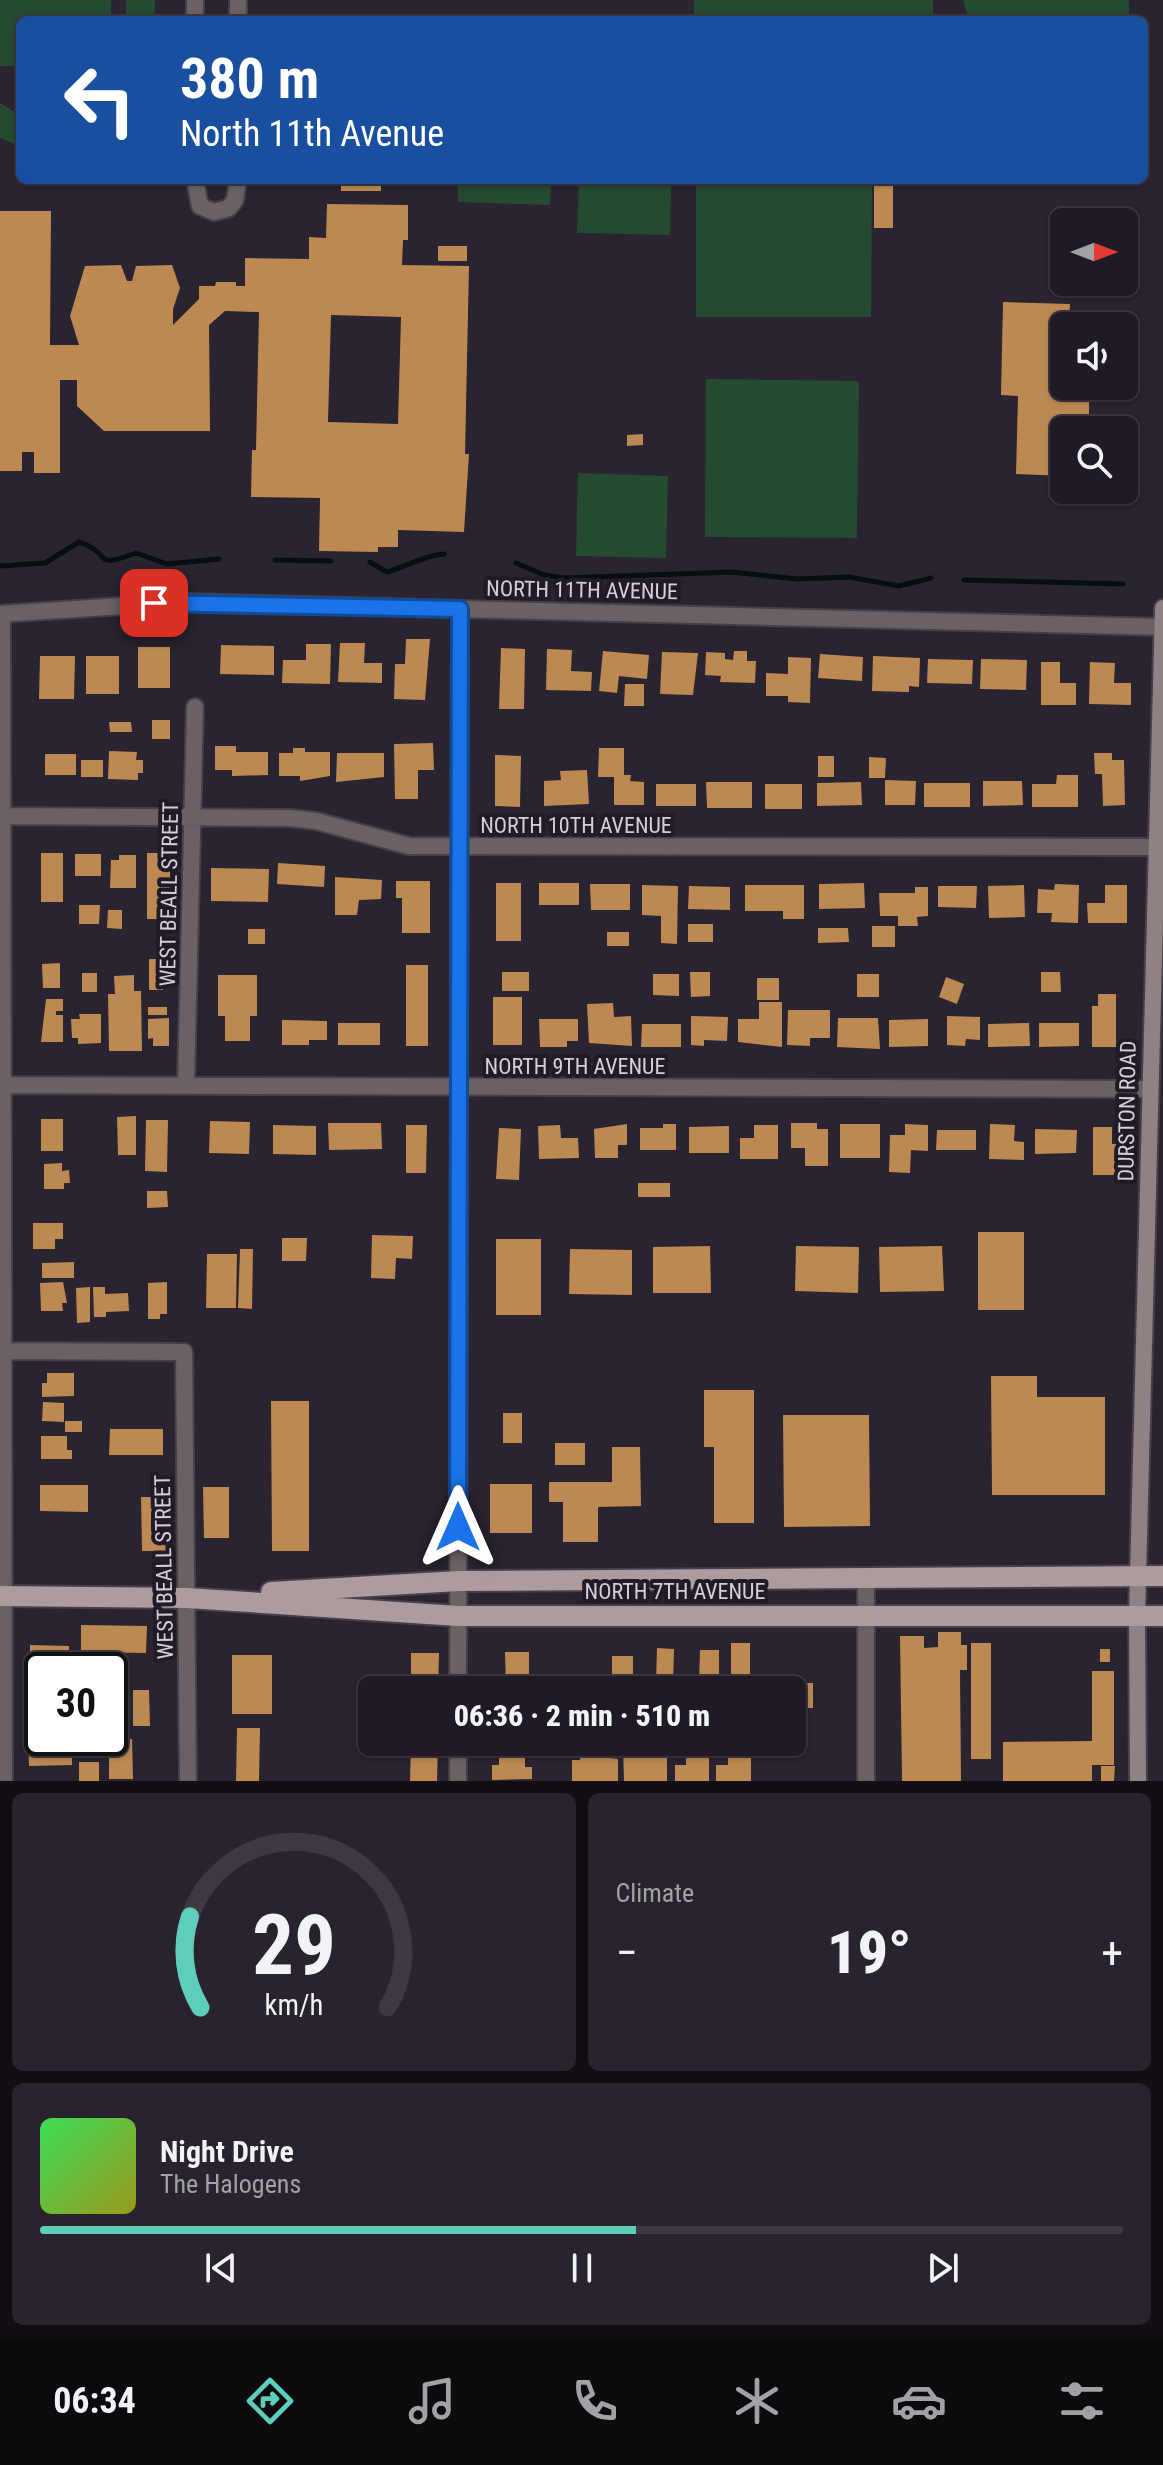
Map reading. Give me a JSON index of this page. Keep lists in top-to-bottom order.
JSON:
{
  "streets": {
    "main road": ["DURSTON ROAD", "NORTH 7TH AVENUE"],
    "street": [
      "NORTH 11TH AVENUE",
      "NORTH 10TH AVENUE",
      "WEST BEALL STREET",
      "NORTH 9TH AVENUE"
    ]
  },
  "crossings": [
    ["NORTH 11TH AVENUE", "DURSTON ROAD"],
    ["NORTH 10TH AVENUE", "WEST BEALL STREET"],
    ["NORTH 10TH AVENUE", "DURSTON ROAD"],
    ["WEST BEALL STREET", "NORTH 9TH AVENUE"],
    ["WEST BEALL STREET", "NORTH 7TH AVENUE"],
    ["NORTH 9TH AVENUE", "DURSTON ROAD"],
    ["DURSTON ROAD", "NORTH 7TH AVENUE"]
  ],
  "north": "right",
  "page": {
    "turn": ["380 m", "North 11th Avenue"],
    "limit": "30",
    "trip": "06:36 · 2 min · 510 m",
    "tile": "Climate",
    "heat": ["−", "19°", "+"],
    "song": ["Night Drive", "The Halogens"],
    "tabs": "06:34",
    "gauge": ["29", "km/h"]
  }
}
